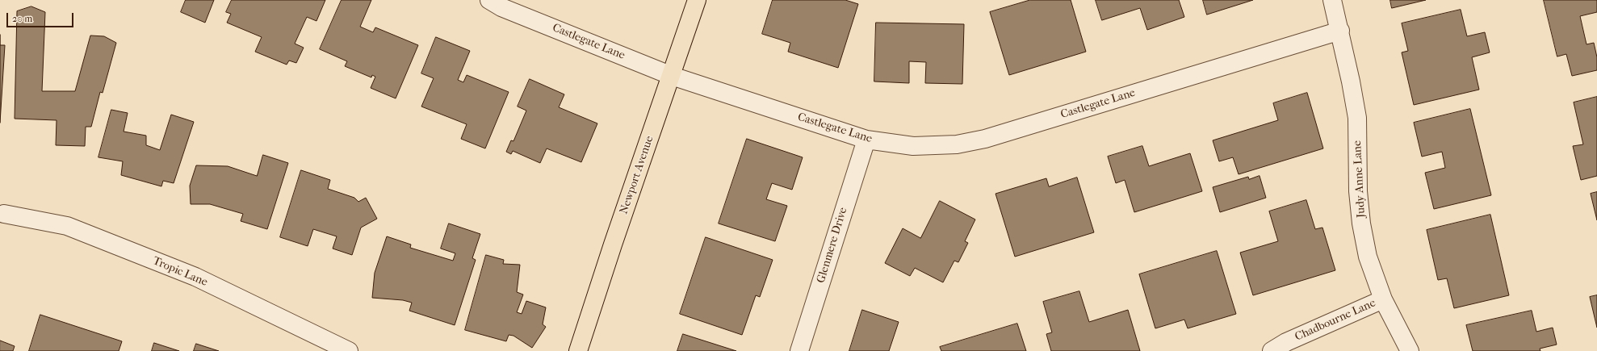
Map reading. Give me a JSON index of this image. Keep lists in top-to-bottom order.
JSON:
{
  "streets": {
    "main road": ["Newport Avenue"],
    "street": [
      "Castlegate Lane",
      "Judy Anne Lane",
      "Glenmere Drive",
      "Tropic Lane",
      "Chadbourne Lane"
    ]
  },
  "crossings": [
    ["Castlegate Lane", "Newport Avenue"],
    ["Castlegate Lane", "Judy Anne Lane"],
    ["Castlegate Lane", "Glenmere Drive"],
    ["Judy Anne Lane", "Chadbourne Lane"]
  ],
  "scale_bar": "20 m"
}
